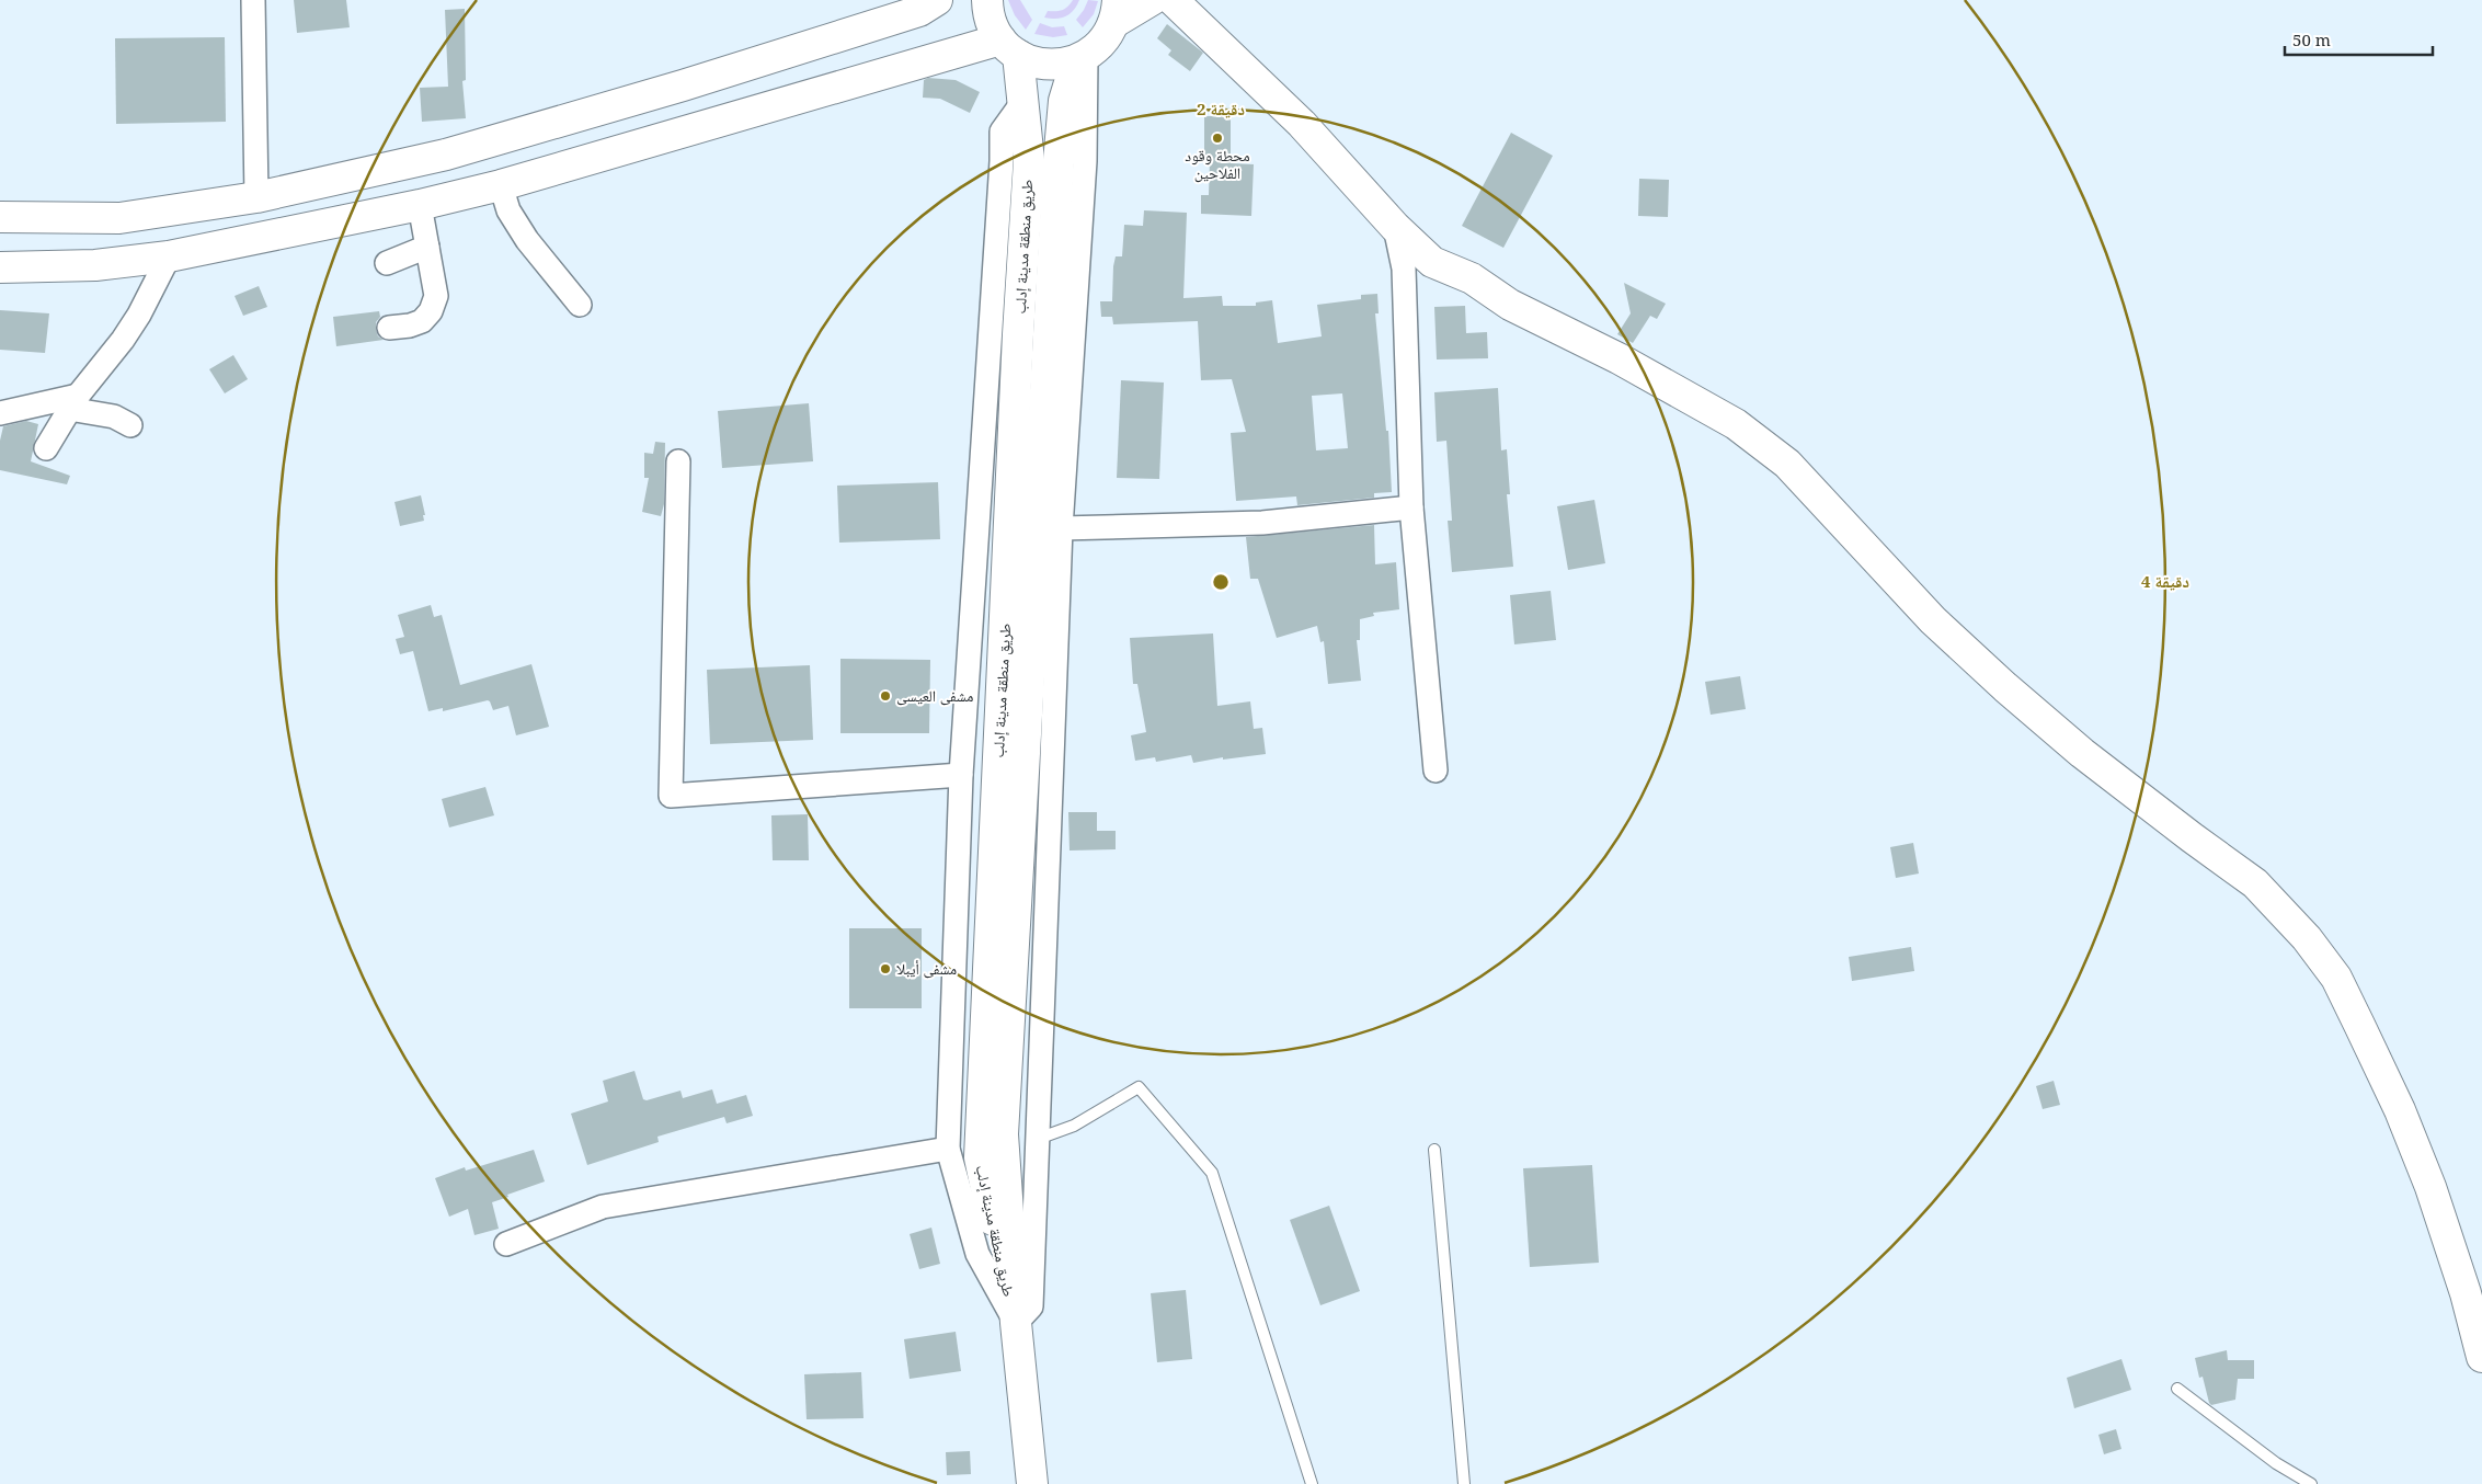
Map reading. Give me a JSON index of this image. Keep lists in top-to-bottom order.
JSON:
{
  "streets": {
    "main road": ["طريق منطقة مدينة إدلب"]
  },
  "places": ["محطة وقود الفلاحين", "مشفى العيسى", "مشفى أيبلا"],
  "scale_bar": "50 m",
  "rings": ["2 دقيقة", "4 دقيقة"]
}
